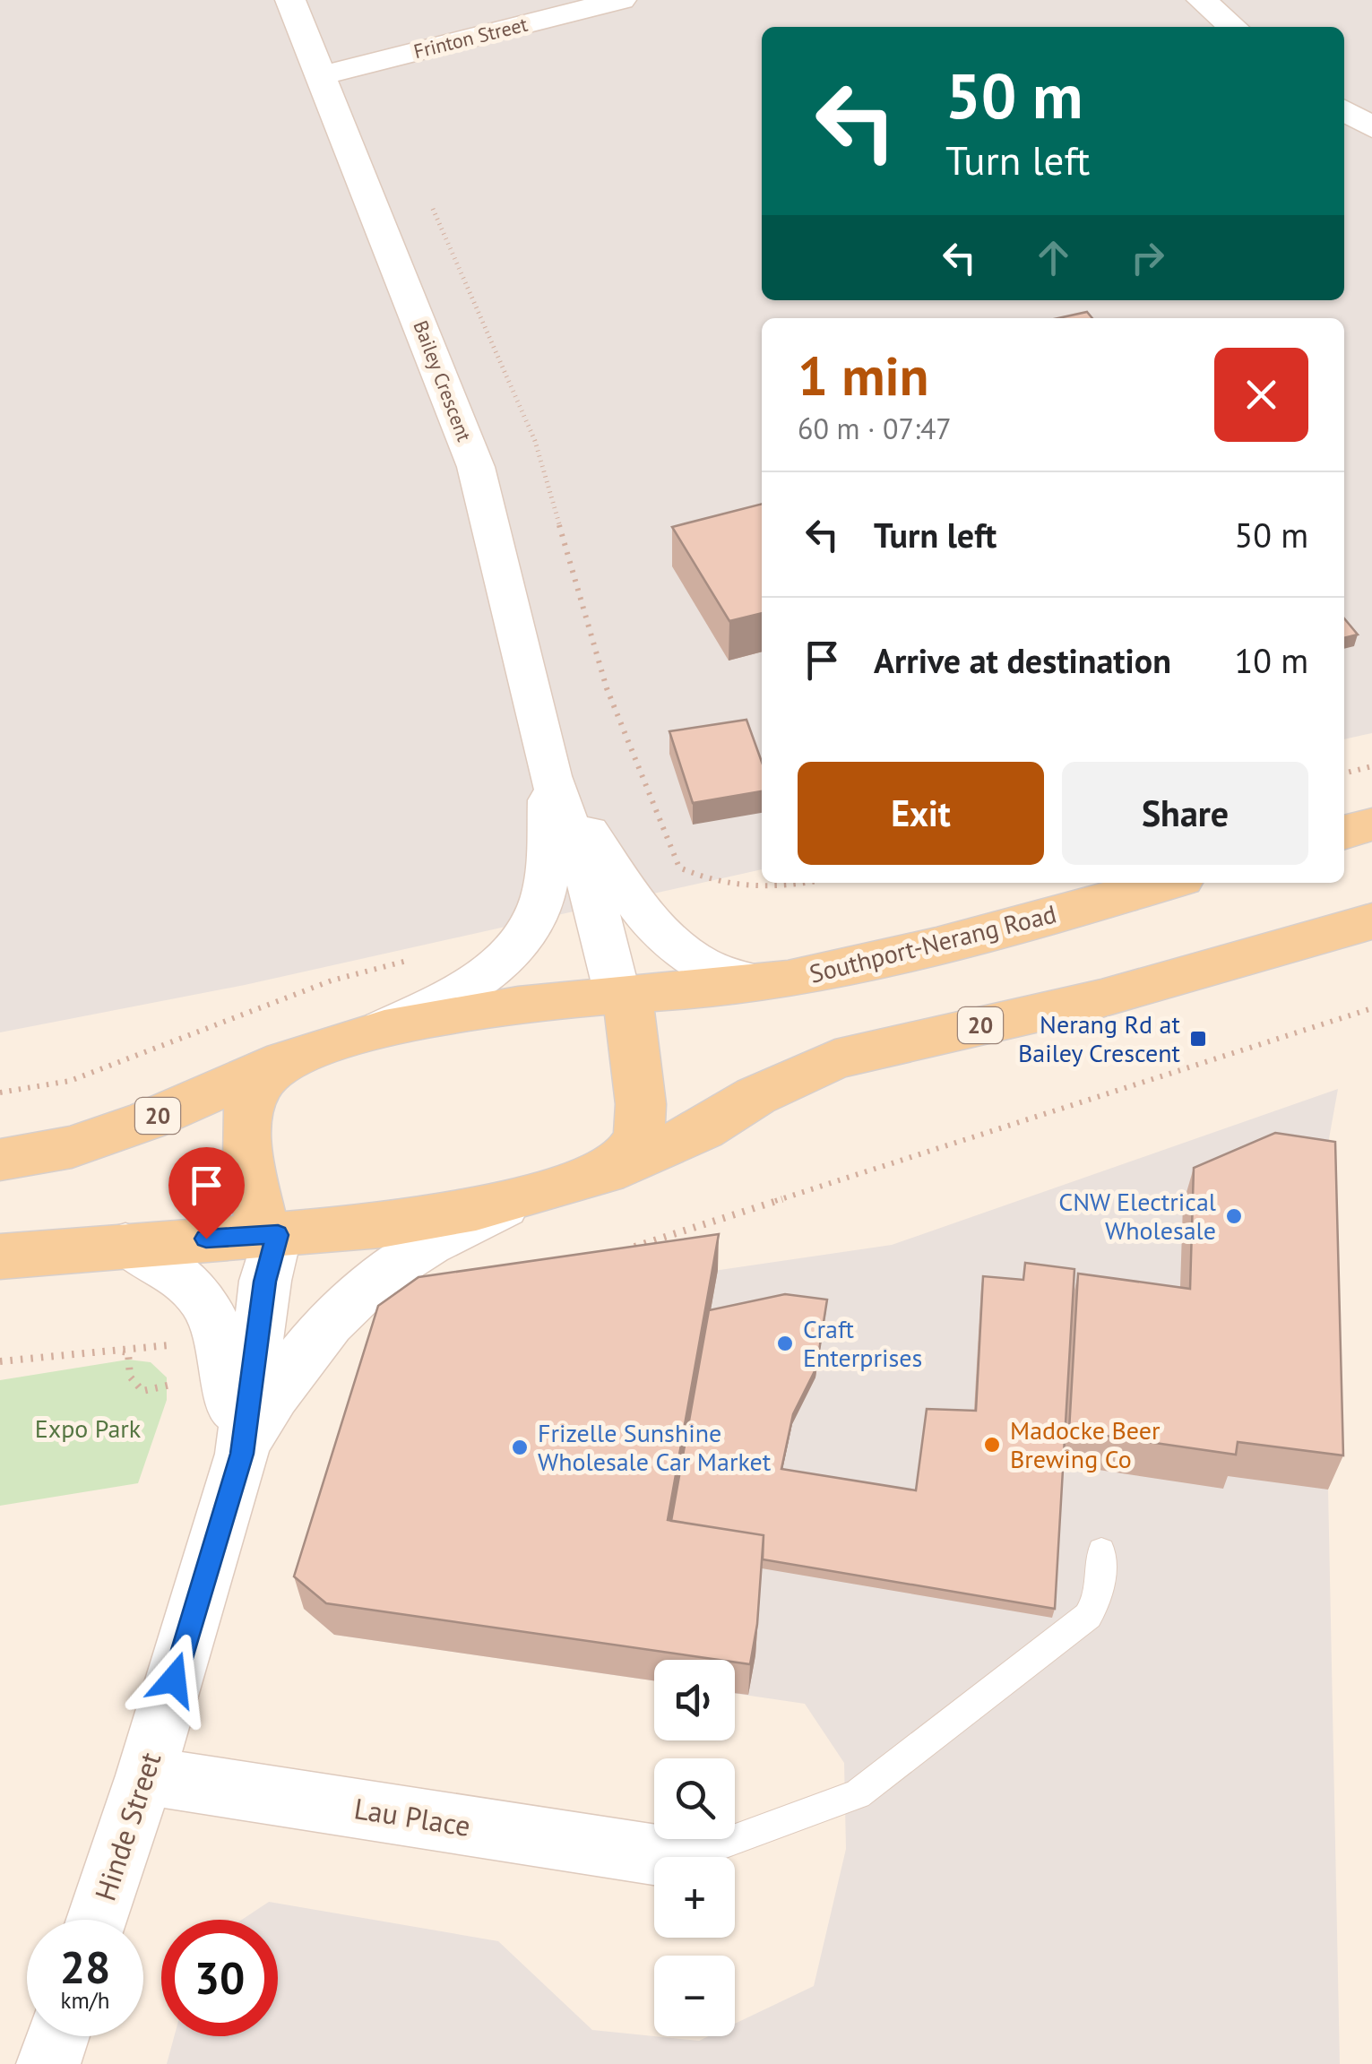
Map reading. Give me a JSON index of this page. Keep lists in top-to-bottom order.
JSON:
{
  "streets": {
    "main road": ["Southport-Nerang Road", "20"],
    "street": [
      "Frinton Street",
      "Bailey Crescent",
      "Lau Place",
      "Hinde Street"
    ]
  },
  "crossings": [
    ["Frinton Street", "Bailey Crescent"],
    ["Bailey Crescent", "Southport-Nerang Road"],
    ["Bailey Crescent", "20"],
    ["Southport-Nerang Road", "20"],
    ["20", "Hinde Street"],
    ["Lau Place", "Hinde Street"]
  ],
  "parks": ["Expo Park"],
  "places": {
    "transit": ["Nerang Rd at Bailey Crescent"],
    "other": [
      "CNW Electrical Wholesale",
      "Craft Enterprises",
      "Madocke Beer Brewing Co",
      "Frizelle Sunshine Wholesale Car Market"
    ]
  },
  "page": {
    "turn": ["50 m", "Turn left"],
    "heading": ["1 min", "60 m · 07:47"],
    "list": [
      {
        "name": "Turn left",
        "value": "50 m"
      },
      {
        "name": "Arrive at destination",
        "value": "10 m"
      }
    ],
    "buttons": ["Exit", "Share"],
    "map_buttons": ["+", "−"],
    "speed": "28 km/h",
    "limit": "30"
  }
}
